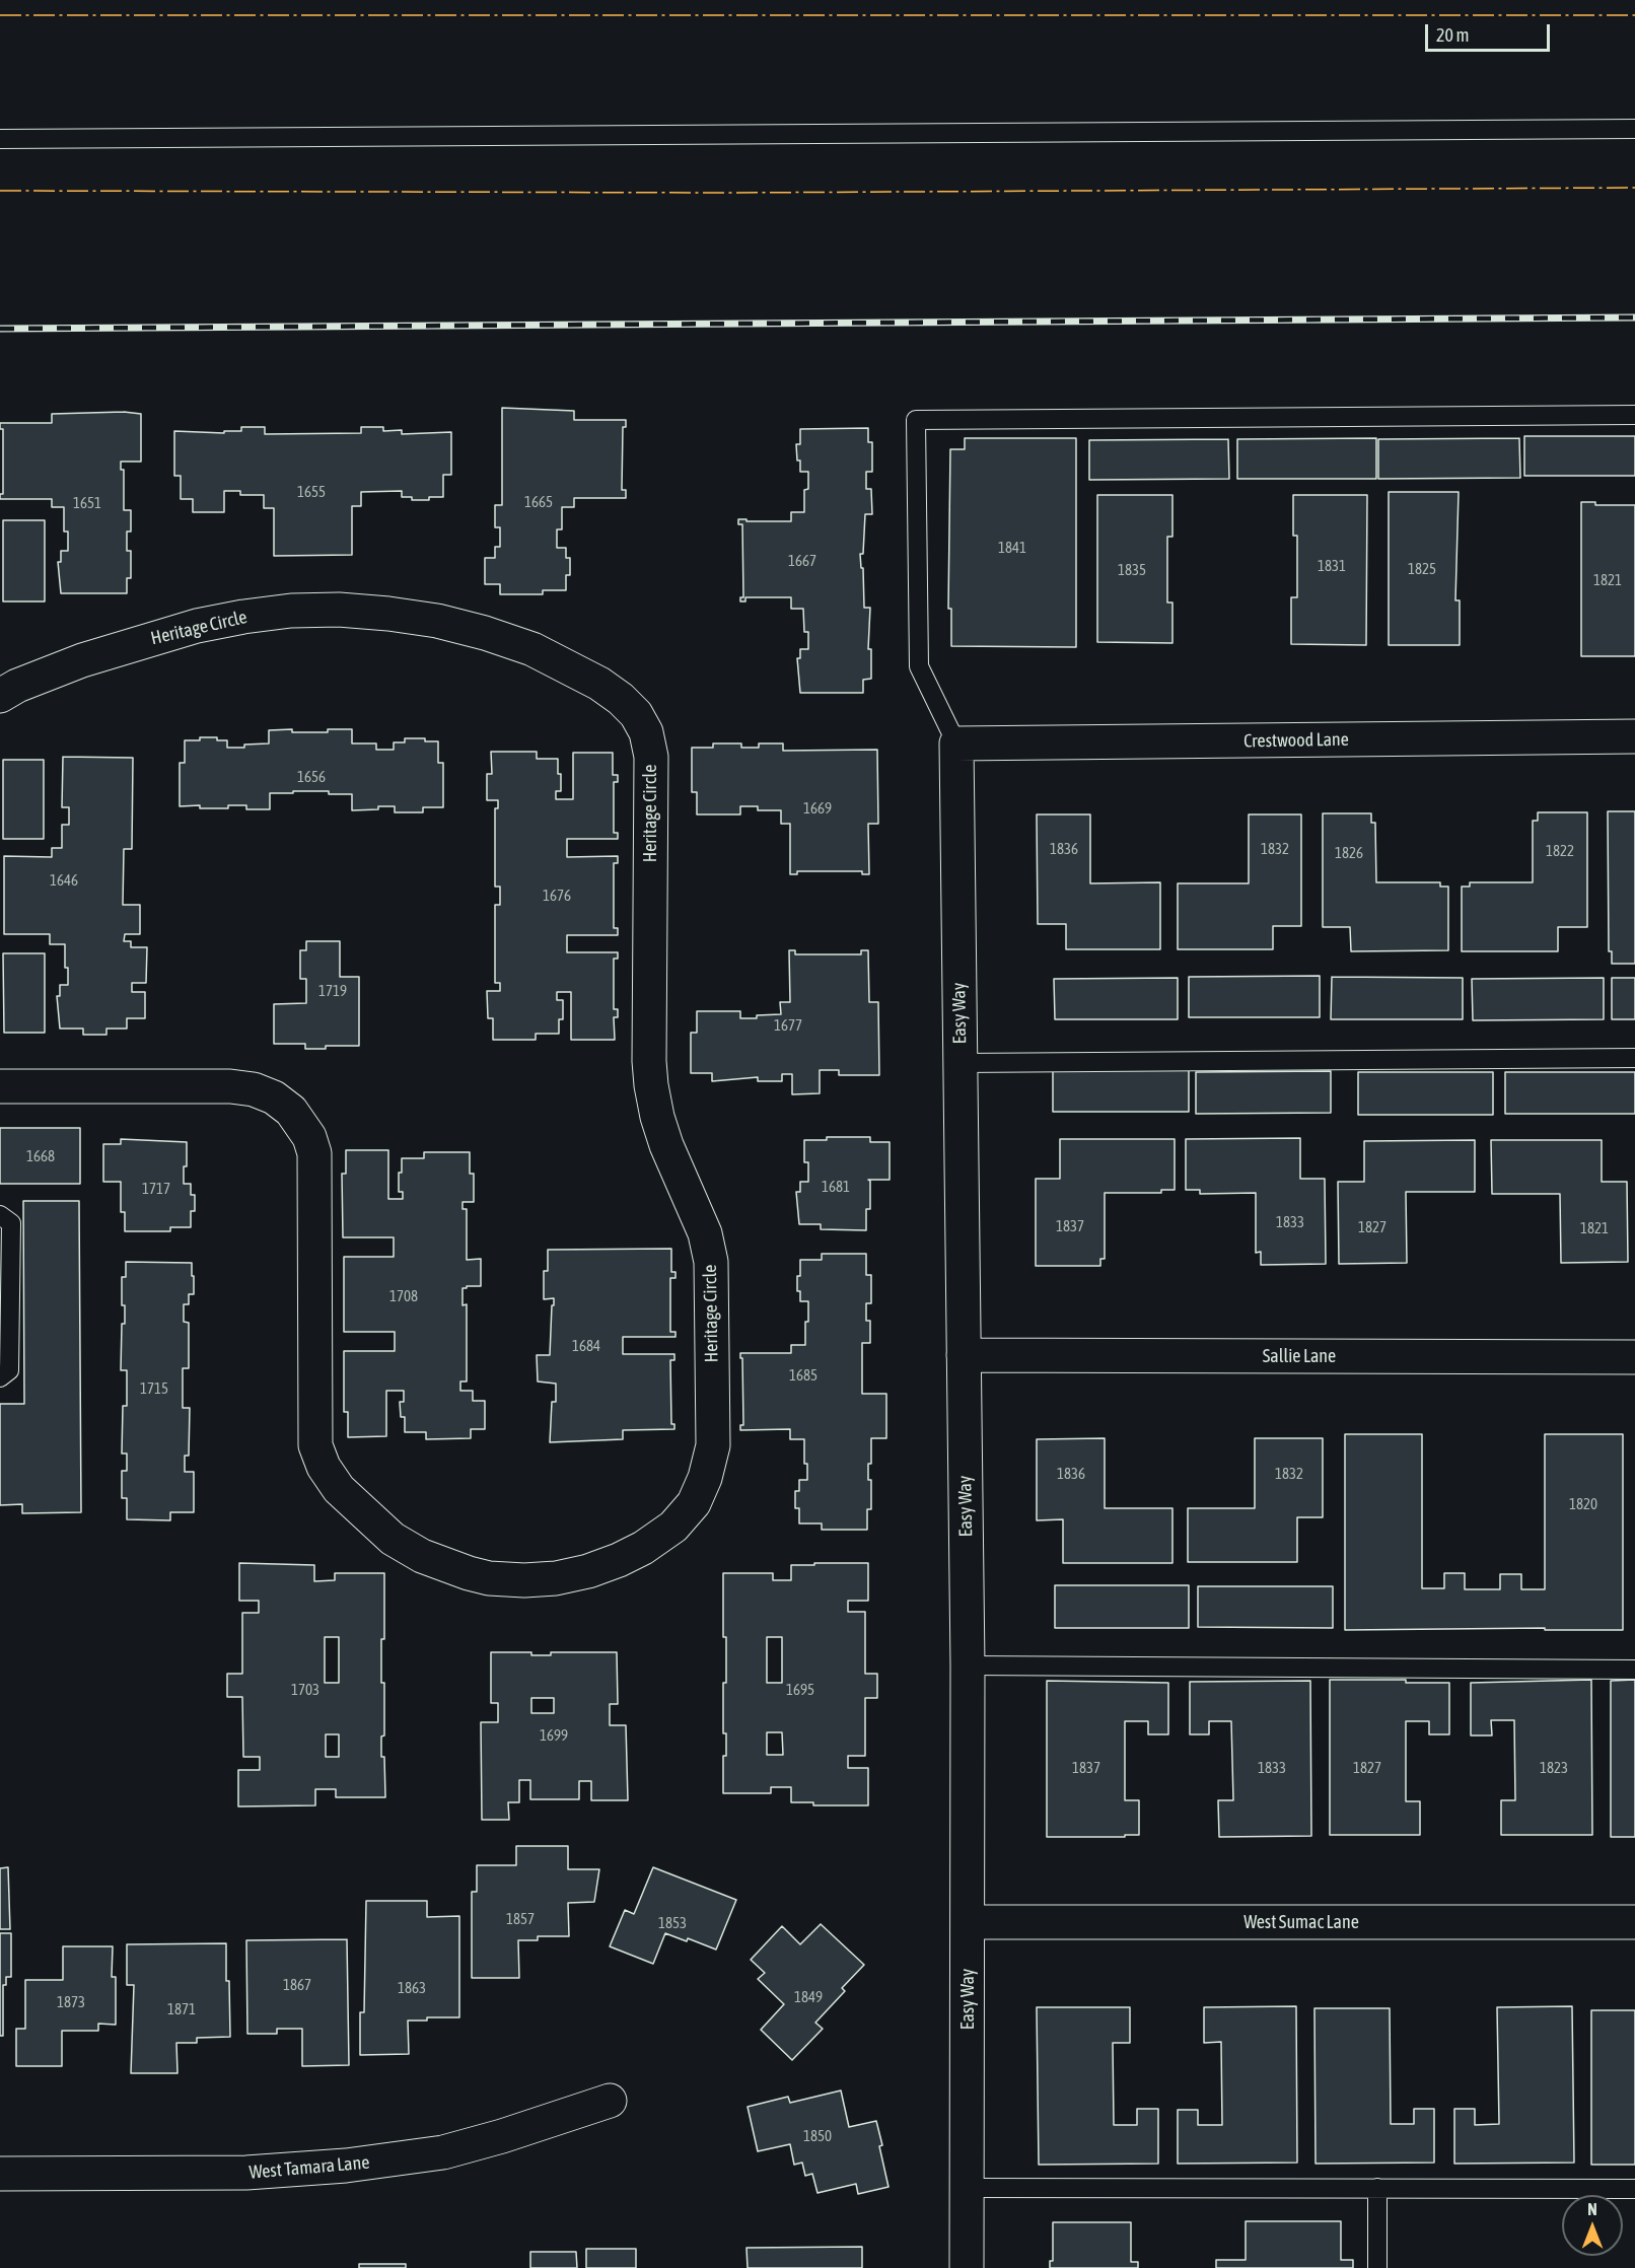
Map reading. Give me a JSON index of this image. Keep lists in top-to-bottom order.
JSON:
{
  "streets": {
    "street": [
      "Heritage Circle",
      "Crestwood Lane",
      "Easy Way",
      "Sallie Lane",
      "West Sumac Lane",
      "West Tamara Lane"
    ]
  },
  "crossings": [
    ["Crestwood Lane", "Easy Way"],
    ["Easy Way", "Sallie Lane"],
    ["Easy Way", "West Sumac Lane"]
  ],
  "house_numbers": [
    "1655",
    "1665",
    "1651",
    "1841",
    "1667",
    "1831",
    "1825",
    "1835",
    "1821",
    "1656",
    "1669",
    "1836",
    "1832",
    "1822",
    "1826",
    "1646",
    "1676",
    "1719",
    "1677",
    "1668",
    "1681",
    "1717",
    "1833",
    "1837",
    "1827",
    "1821",
    "1708",
    "1684",
    "1685",
    "1715",
    "1836",
    "1832",
    "1820",
    "1703",
    "1695",
    "1699",
    "1837",
    "1833",
    "1827",
    "1823",
    "1857",
    "1853",
    "1867",
    "1863",
    "1849",
    "1873",
    "1871",
    "1850"
  ],
  "scale_bar": "20 m",
  "north": "top"
}
